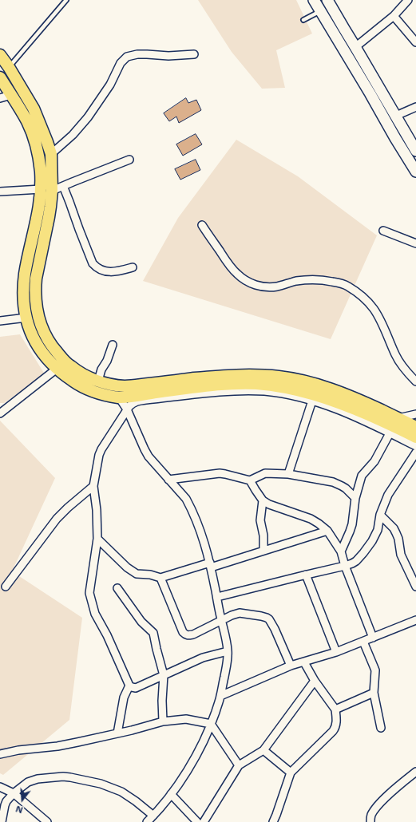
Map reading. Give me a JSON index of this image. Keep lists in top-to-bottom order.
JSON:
{
  "north": "bottom"
}
